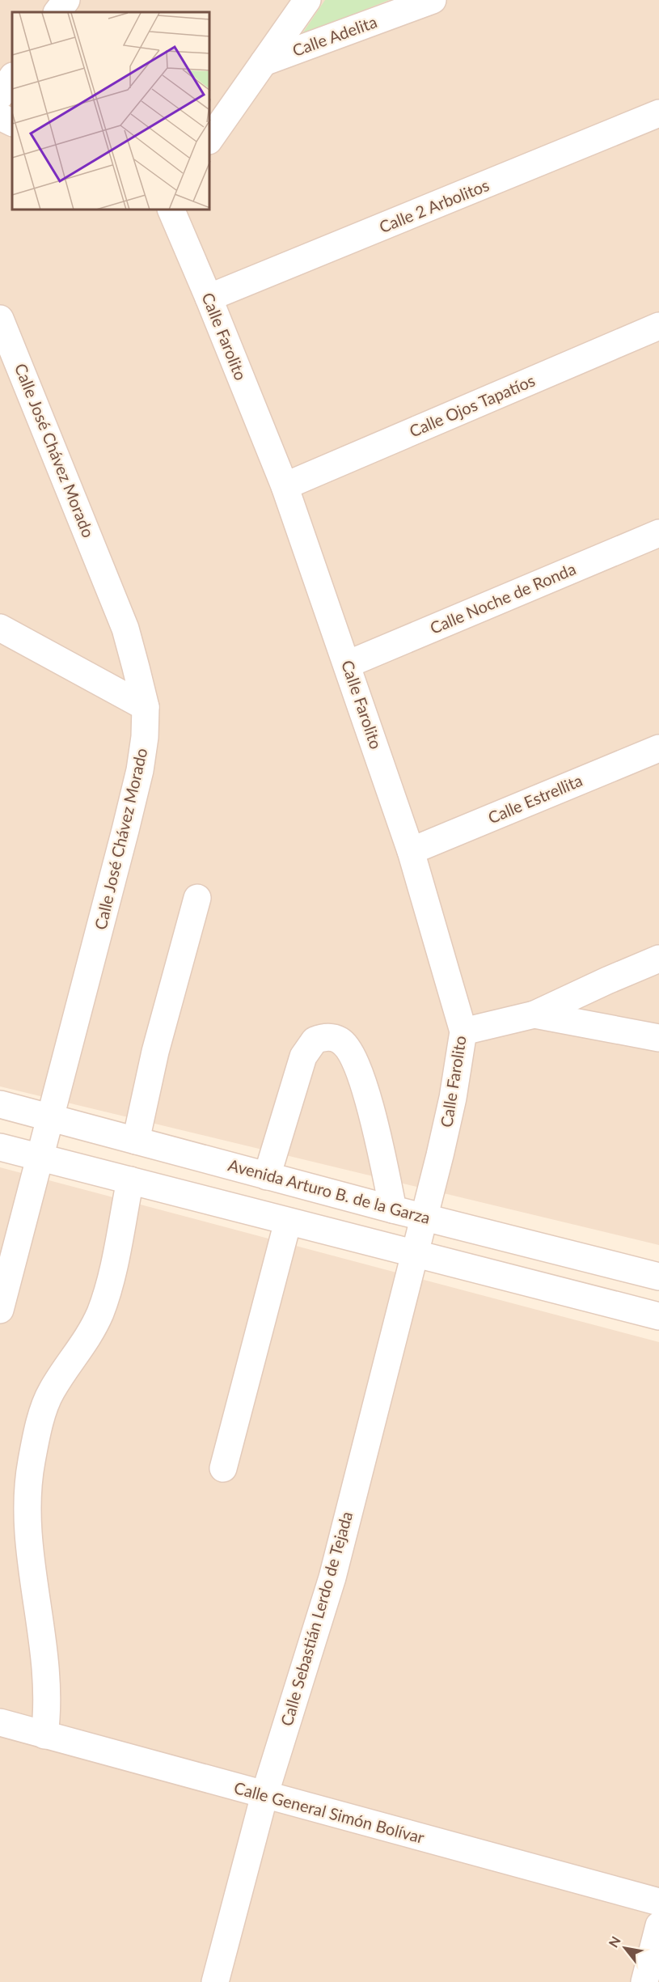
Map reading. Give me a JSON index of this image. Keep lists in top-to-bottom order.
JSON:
{
  "streets": {
    "street": [
      "Calle Adelita",
      "Calle 2 Arbolitos",
      "Calle Farolito",
      "Calle Ojos Tapatíos",
      "Calle José Chávez Morado",
      "Calle Noche de Ronda",
      "Calle Estrellita",
      "Avenida Arturo B. de la Garza",
      "Calle Sebastián Lerdo de Tejada",
      "Calle General Simón Bolívar"
    ]
  },
  "crossings": [
    ["Calle 2 Arbolitos", "Calle Farolito"],
    ["Calle Farolito", "Calle Ojos Tapatíos"],
    ["Calle Farolito", "Calle Noche de Ronda"],
    ["Calle Farolito", "Calle Estrellita"],
    ["Calle Farolito", "Avenida Arturo B. de la Garza"],
    ["Calle Farolito", "Calle Sebastián Lerdo de Tejada"],
    ["Calle José Chávez Morado", "Avenida Arturo B. de la Garza"],
    ["Calle Sebastián Lerdo de Tejada", "Calle General Simón Bolívar"]
  ],
  "north": "top left"
}
